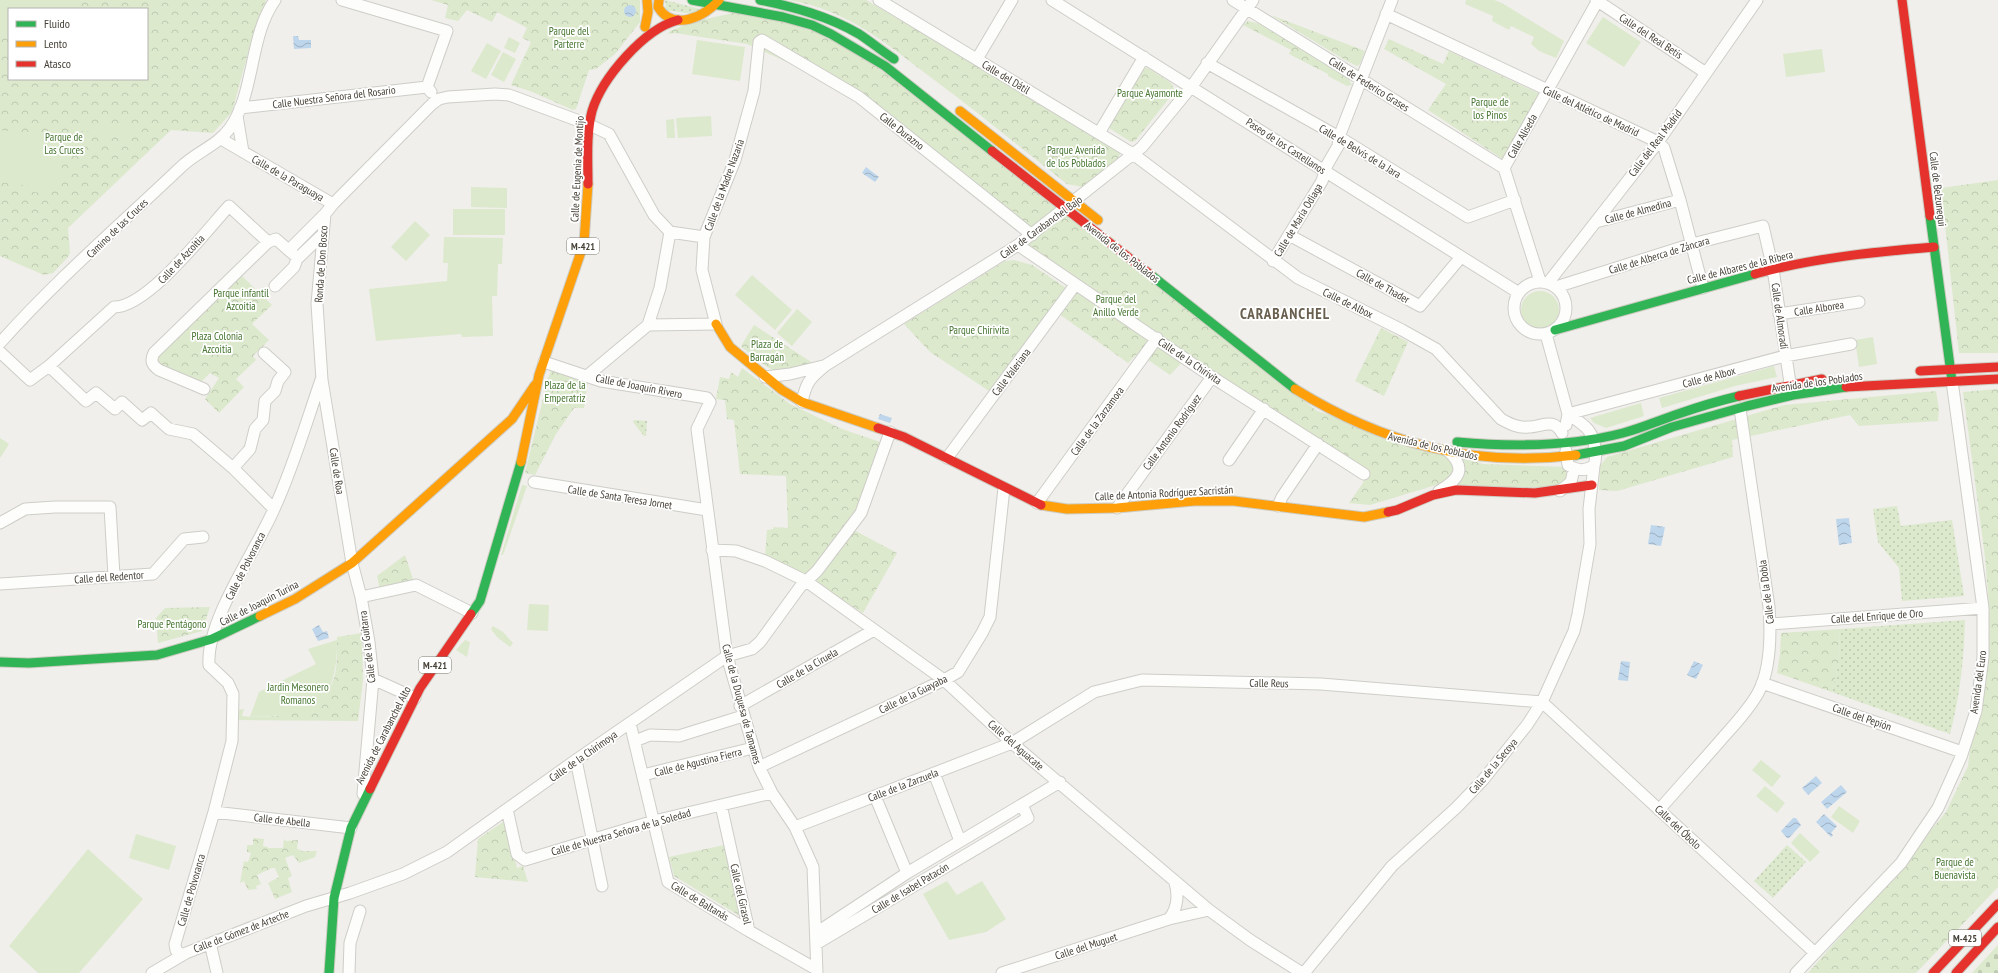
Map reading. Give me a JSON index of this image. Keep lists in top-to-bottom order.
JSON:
{
  "streets": {
    "main road": [
      "Calle de Eugenia de Montijo",
      "Calle de Belzunegui",
      "M-421",
      "Avenida de los Poblados",
      "Calle de Albares de la Ribera",
      "Calle de Antonia Rodríguez Sacristán",
      "Calle de Joaquín Turina",
      "Avenida de Carabanchel Alto",
      "M-425"
    ],
    "street": [
      "Calle del Real Betis",
      "Calle del Dátil",
      "Calle de Federico Grases",
      "Calle Nuestra Señora del Rosario",
      "Calle del Atlético de Madrid",
      "Calle Durazno",
      "Calle Aliseda",
      "Calle del Real Madrid",
      "Paseo de los Castellanos",
      "Calle de Belvís de la Jara",
      "Calle de la Paraguaya",
      "Calle de la Madre Nazaria",
      "Calle de Almedina",
      "Calle de María Odiaga",
      "Calle de Carabanchel Bajo",
      "Camino de las Cruces",
      "Calle de Alberca de Záncara",
      "Calle de Azcoitia",
      "Ronda de Don Bosco",
      "Calle de Thader",
      "Calle de Albox",
      "Calle Alborea",
      "Calle de Almoradí",
      "Calle de la Chirivita",
      "Calle Valeriana",
      "Calle de Joaquín Rivero",
      "Calle de la Zarzamora",
      "Calle Antonio Rodríguez",
      "Calle de Roa",
      "Calle de Santa Teresa Jornet",
      "Calle de Polvoranca",
      "Calle del Redentor",
      "Calle de la Dobla",
      "Calle del Enrique de Oro",
      "Calle de la Guitarra",
      "Calle de la Ciruela",
      "Avenida del Euro",
      "Calle Reus",
      "Calle de la Guayaba",
      "Calle de la Duquesa de Tamames",
      "Calle del Pepión",
      "Calle del Aguacate",
      "Calle de la Chirimoya",
      "Calle de Agustina Fierra",
      "Calle de la Secoya",
      "Calle de la Zarzuela",
      "Calle de Abella",
      "Calle del Óbolo",
      "Calle de Nuestra Señora de la Soledad",
      "Calle de Isabel Patacón",
      "Calle del Girasol",
      "Calle de Baltanás",
      "Calle de Gómez de Arteche",
      "Calle del Muguet"
    ]
  },
  "crossings": [
    ["Calle del Real Betis", "Calle Aliseda"],
    ["Calle del Real Betis", "Calle del Real Madrid"],
    ["Calle del Dátil", "Calle de Carabanchel Bajo"],
    ["Calle del Dátil", "Calle de Albox"],
    ["Calle de Federico Grases", "Calle Aliseda"],
    ["Calle de Federico Grases", "Calle de María Odiaga"],
    ["Calle de Federico Grases", "Calle de Carabanchel Bajo"],
    ["Calle Nuestra Señora del Rosario", "Calle de la Paraguaya"],
    ["Calle Nuestra Señora del Rosario", "Camino de las Cruces"],
    ["Calle del Atlético de Madrid", "Calle Aliseda"],
    ["Calle del Atlético de Madrid", "Calle del Real Madrid"],
    ["Calle del Atlético de Madrid", "Calle de María Odiaga"],
    ["Calle Durazno", "Calle de la Madre Nazaria"],
    ["Calle Durazno", "Calle de Carabanchel Bajo"],
    ["Calle Aliseda", "Calle del Real Madrid"],
    ["Calle Aliseda", "Paseo de los Castellanos"],
    ["Calle Aliseda", "Calle de Belvís de la Jara"],
    ["Calle Aliseda", "Calle de Alberca de Záncara"],
    ["Calle Aliseda", "Calle de Albares de la Ribera"],
    ["Calle del Real Madrid", "Paseo de los Castellanos"],
    ["Calle del Real Madrid", "Calle de Almedina"],
    ["Calle del Real Madrid", "Calle de Alberca de Záncara"],
    ["Calle del Real Madrid", "Calle de Albares de la Ribera"],
    ["Paseo de los Castellanos", "Calle de María Odiaga"],
    ["Paseo de los Castellanos", "Calle de Carabanchel Bajo"],
    ["Paseo de los Castellanos", "Calle de Alberca de Záncara"],
    ["Paseo de los Castellanos", "Calle de Albares de la Ribera"],
    ["Paseo de los Castellanos", "Calle de Thader"],
    ["Calle de Belvís de la Jara", "Calle de María Odiaga"],
    ["Calle de Belvís de la Jara", "Calle de Carabanchel Bajo"],
    ["Calle de Eugenia de Montijo", "Avenida de los Poblados"],
    ["Calle de Eugenia de Montijo", "Calle de Joaquín Rivero"],
    ["Calle de Eugenia de Montijo", "Calle de Joaquín Turina"],
    ["Calle de Eugenia de Montijo", "Avenida de Carabanchel Alto"],
    ["Calle de la Paraguaya", "Camino de las Cruces"],
    ["Calle de la Paraguaya", "Ronda de Don Bosco"],
    ["Calle de Belzunegui", "Avenida de los Poblados"],
    ["Calle de Belzunegui", "Calle de Albares de la Ribera"],
    ["Calle de Belzunegui", "Avenida del Euro"],
    ["Calle de María Odiaga", "Calle de Thader"],
    ["Calle de María Odiaga", "Calle de Albox"],
    ["Calle de Carabanchel Bajo", "Avenida de los Poblados"],
    ["Calle de Carabanchel Bajo", "Calle de Albox"],
    ["Calle de Carabanchel Bajo", "Calle de la Chirivita"],
    ["Avenida de los Poblados", "Calle de Albox"],
    ["Avenida de los Poblados", "Calle de Almoradí"],
    ["Avenida de los Poblados", "Calle de la Dobla"],
    ["Avenida de los Poblados", "Avenida del Euro"],
    ["Avenida de los Poblados", "Calle de la Secoya"],
    ["Calle de Alberca de Záncara", "Calle de Albares de la Ribera"],
    ["Calle de Alberca de Záncara", "Calle de Almoradí"],
    ["Ronda de Don Bosco", "Calle de Roa"],
    ["Ronda de Don Bosco", "Calle de Polvoranca"],
    ["Calle de Albares de la Ribera", "Calle de Almoradí"],
    ["Calle de Albox", "Calle de Almoradí"],
    ["Calle Alborea", "Calle de Almoradí"],
    ["Calle de la Chirivita", "Calle Valeriana"],
    ["Calle de la Chirivita", "Calle de la Zarzamora"],
    ["Calle de la Chirivita", "Calle Antonio Rodríguez"],
    ["Calle Valeriana", "Calle de Antonia Rodríguez Sacristán"],
    ["Calle de Joaquín Rivero", "Calle de la Duquesa de Tamames"],
    ["Calle de la Zarzamora", "Calle de Antonia Rodríguez Sacristán"],
    ["Calle Antonio Rodríguez", "Calle de Antonia Rodríguez Sacristán"],
    ["Calle de Roa", "Calle de Polvoranca"],
    ["Calle de Roa", "Calle de Joaquín Turina"],
    ["Calle de Roa", "Calle de la Guitarra"],
    ["Calle de Antonia Rodríguez Sacristán", "Calle de la Guayaba"],
    ["Calle de Antonia Rodríguez Sacristán", "Calle de la Chirimoya"],
    ["Calle de Antonia Rodríguez Sacristán", "Calle de la Secoya"],
    ["Calle de Santa Teresa Jornet", "Calle de la Duquesa de Tamames"],
    ["Calle de Polvoranca", "Calle de Joaquín Turina"],
    ["Calle de Polvoranca", "Calle de Abella"],
    ["Calle de Polvoranca", "Calle de Gómez de Arteche"],
    ["Calle de la Dobla", "Calle del Enrique de Oro"],
    ["Calle de la Dobla", "Calle del Pepión"],
    ["Calle de la Dobla", "Calle del Óbolo"],
    ["Calle de Joaquín Turina", "Calle de la Guitarra"],
    ["Calle de Joaquín Turina", "Avenida de Carabanchel Alto"],
    ["Calle del Enrique de Oro", "Avenida del Euro"],
    ["Calle de la Guitarra", "Avenida de Carabanchel Alto"],
    ["Calle de la Ciruela", "Calle de la Duquesa de Tamames"],
    ["Calle de la Ciruela", "Calle del Aguacate"],
    ["Calle de la Ciruela", "Calle de Baltanás"],
    ["Avenida del Euro", "Calle del Pepión"],
    ["Avenida del Euro", "Calle del Óbolo"],
    ["Calle Reus", "Calle del Aguacate"],
    ["Calle Reus", "Calle de la Secoya"],
    ["Calle Reus", "Calle de la Zarzuela"],
    ["Calle Reus", "Calle del Óbolo"],
    ["Calle de la Guayaba", "Calle de la Duquesa de Tamames"],
    ["Calle de la Guayaba", "Calle del Aguacate"],
    ["Calle de la Duquesa de Tamames", "Calle del Aguacate"],
    ["Calle de la Duquesa de Tamames", "Calle de la Chirimoya"],
    ["Calle de la Duquesa de Tamames", "Calle de Agustina Fierra"],
    ["Calle de la Duquesa de Tamames", "Calle de la Zarzuela"],
    ["Calle de la Duquesa de Tamames", "Calle de Nuestra Señora de la Soledad"],
    ["Calle de la Duquesa de Tamames", "Calle de Isabel Patacón"],
    ["Calle de la Duquesa de Tamames", "Calle del Girasol"],
    ["Avenida de Carabanchel Alto", "Calle de la Chirimoya"],
    ["Avenida de Carabanchel Alto", "Calle de Abella"],
    ["Avenida de Carabanchel Alto", "Calle de Gómez de Arteche"],
    ["Calle del Aguacate", "Calle de la Chirimoya"],
    ["Calle del Aguacate", "Calle de la Secoya"],
    ["Calle del Aguacate", "Calle de la Zarzuela"],
    ["Calle del Aguacate", "Calle de Isabel Patacón"],
    ["Calle del Aguacate", "Calle del Muguet"],
    ["Calle de la Chirimoya", "Calle de Nuestra Señora de la Soledad"],
    ["Calle de la Chirimoya", "Calle de Baltanás"],
    ["Calle de la Chirimoya", "Calle de Gómez de Arteche"],
    ["Calle de Agustina Fierra", "Calle de Baltanás"],
    ["Calle de la Secoya", "Calle del Óbolo"],
    ["Calle de Nuestra Señora de la Soledad", "Calle del Girasol"],
    ["Calle de Nuestra Señora de la Soledad", "Calle de Baltanás"],
    ["Calle del Girasol", "Calle de Baltanás"]
  ],
  "districts": ["CARABANCHEL"],
  "parks": [
    "Parque del Parterre",
    "Parque Ayamonte",
    "Parque de los Pinos",
    "Parque de Las Cruces",
    "Parque Avenida de los Poblados",
    "Parque infantil Azcoitia",
    "Parque del Anillo Verde",
    "Parque Chirivita",
    "Plaza Colonia Azcoitia",
    "Plaza de Barragán",
    "Plaza de la Emperatriz",
    "Parque Pentágono",
    "Jardin Mesonero Romanos",
    "Parque de Buenavista"
  ],
  "legend": ["Fluido", "Lento", "Atasco"]
}
